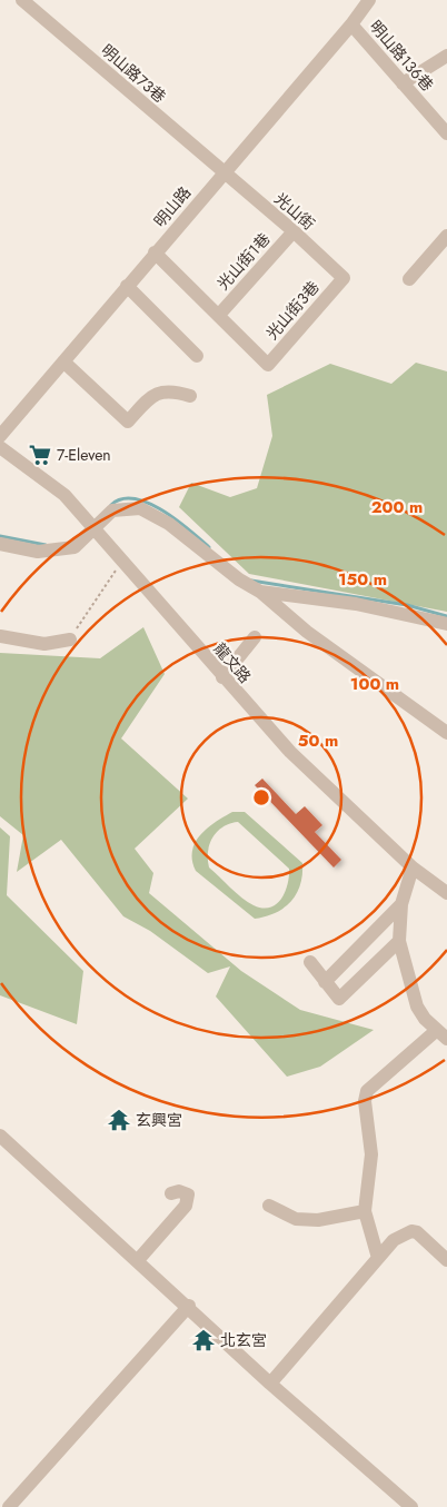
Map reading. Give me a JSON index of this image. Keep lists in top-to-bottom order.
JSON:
{
  "streets": {
    "street": [
      "明山路136巷",
      "明山路73巷",
      "明山路",
      "光山街",
      "光山街1巷",
      "光山街3巷",
      "龍文路"
    ]
  },
  "crossings": [
    ["明山路136巷", "明山路"],
    ["明山路73巷", "明山路"],
    ["明山路73巷", "光山街"],
    ["明山路", "光山街"],
    ["光山街", "光山街1巷"],
    ["光山街", "光山街3巷"],
    ["光山街1巷", "光山街3巷"]
  ],
  "places": {
    "supermarket": ["7-Eleven"],
    "temple": ["玄興宮", "北玄宮"]
  },
  "rings": [
    "200 m",
    "150 m",
    "100 m",
    "50 m"
  ]
}
